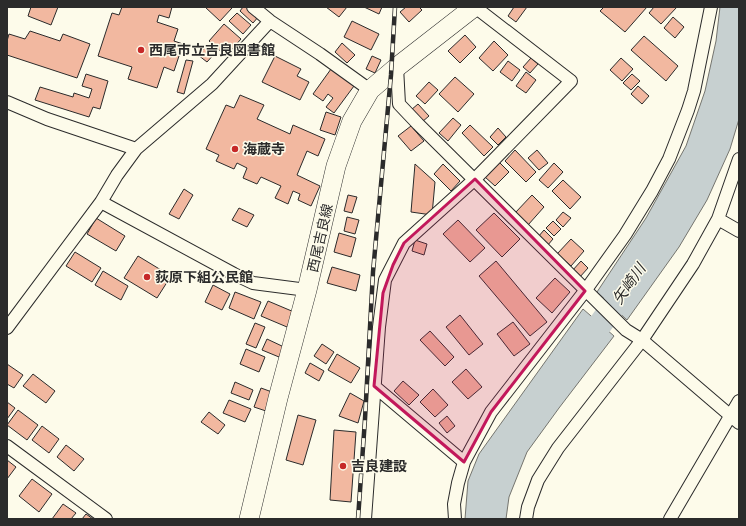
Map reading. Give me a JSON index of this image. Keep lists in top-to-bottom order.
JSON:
{
  "streets": {
    "main road": ["西尾吉良線"]
  },
  "water": ["矢崎川"],
  "places": [
    "西尾市立吉良図書館",
    "海蔵寺",
    "荻原下組公民館",
    "吉良建設"
  ]
}
